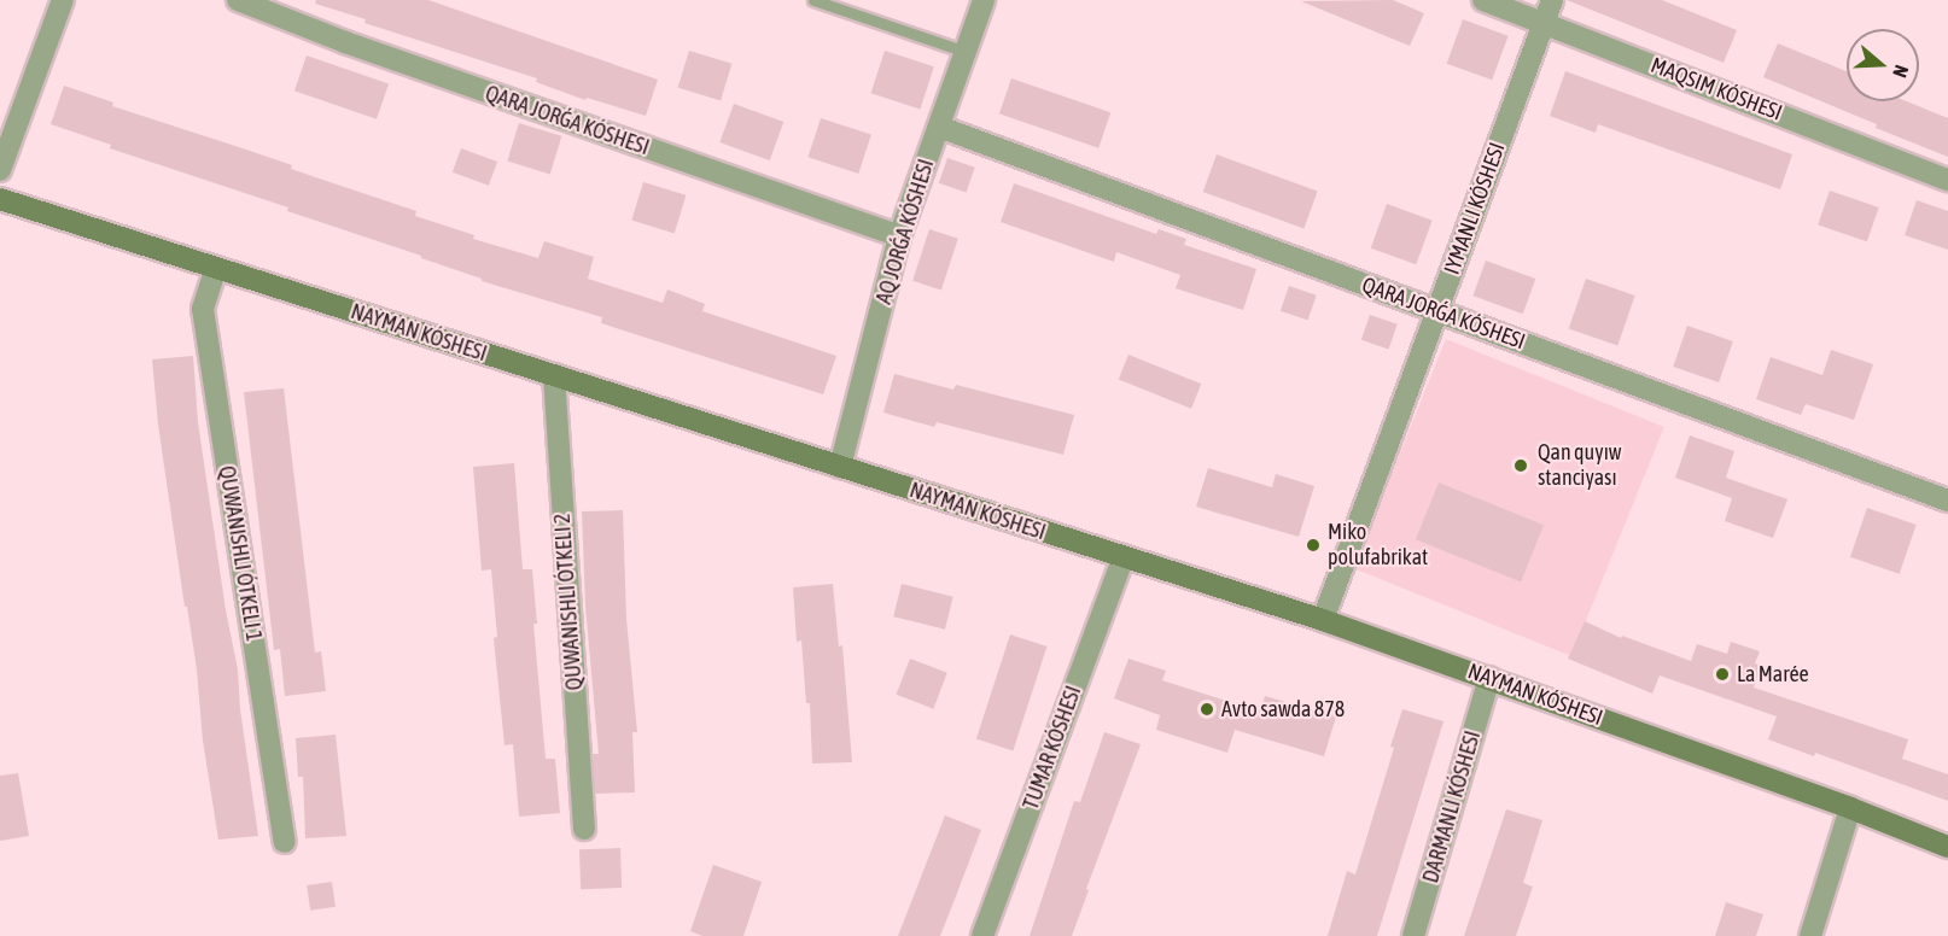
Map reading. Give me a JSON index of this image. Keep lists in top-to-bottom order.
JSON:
{
  "streets": {
    "main road": ["NAYMAN KÓSHESI"],
    "street": ["QARA JORǴA KÓSHESI", "AQ JORǴA KÓSHESI", "TUMAR KÓSHESI"]
  },
  "crossings": [
    ["QARA JORǴA KÓSHESI", "AQ JORǴA KÓSHESI"],
    ["AQ JORǴA KÓSHESI", "NAYMAN KÓSHESI"],
    ["NAYMAN KÓSHESI", "TUMAR KÓSHESI"]
  ],
  "places": [
    "Qan quyıw stanciyası",
    "Miko polufabrikat",
    "La Marée",
    "Avto sawda 878"
  ],
  "north": "right"
}
